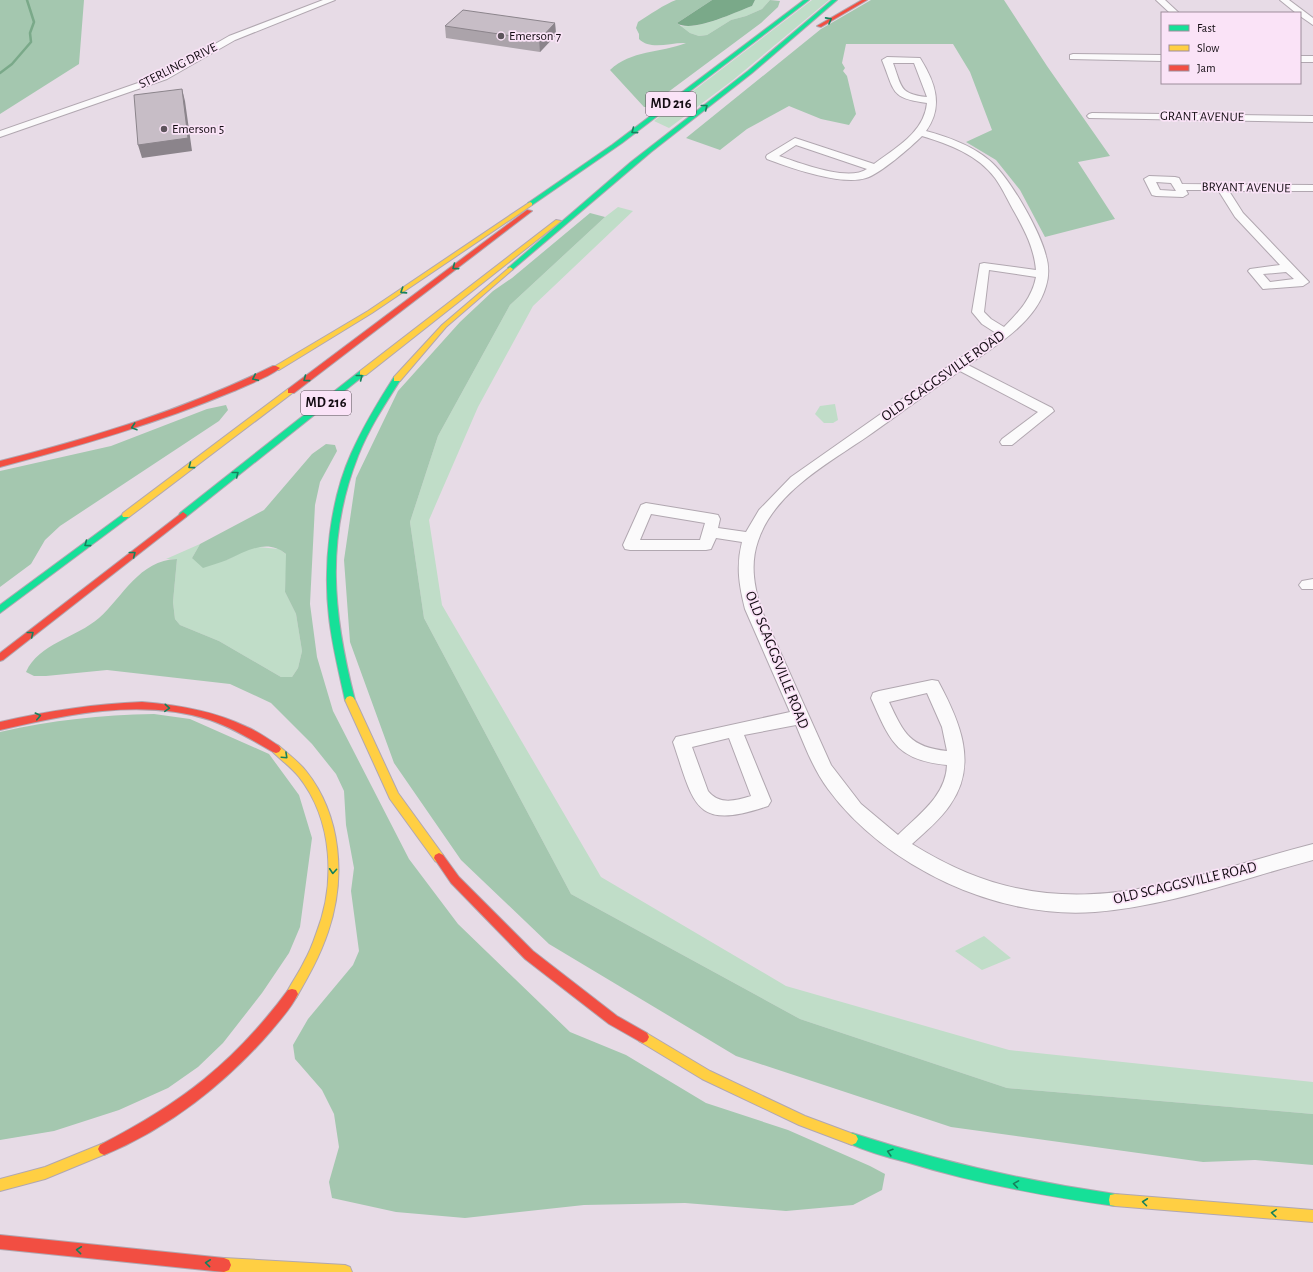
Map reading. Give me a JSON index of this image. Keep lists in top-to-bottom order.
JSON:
{
  "streets": {
    "main road": ["MD 216"],
    "street": [
      "STERLING DRIVE",
      "GRANT AVENUE",
      "BRYANT AVENUE",
      "OLD SCAGGSVILLE ROAD"
    ]
  },
  "places": ["Emerson 7", "Emerson 5"],
  "legend": ["Fast", "Slow", "Jam"]
}
